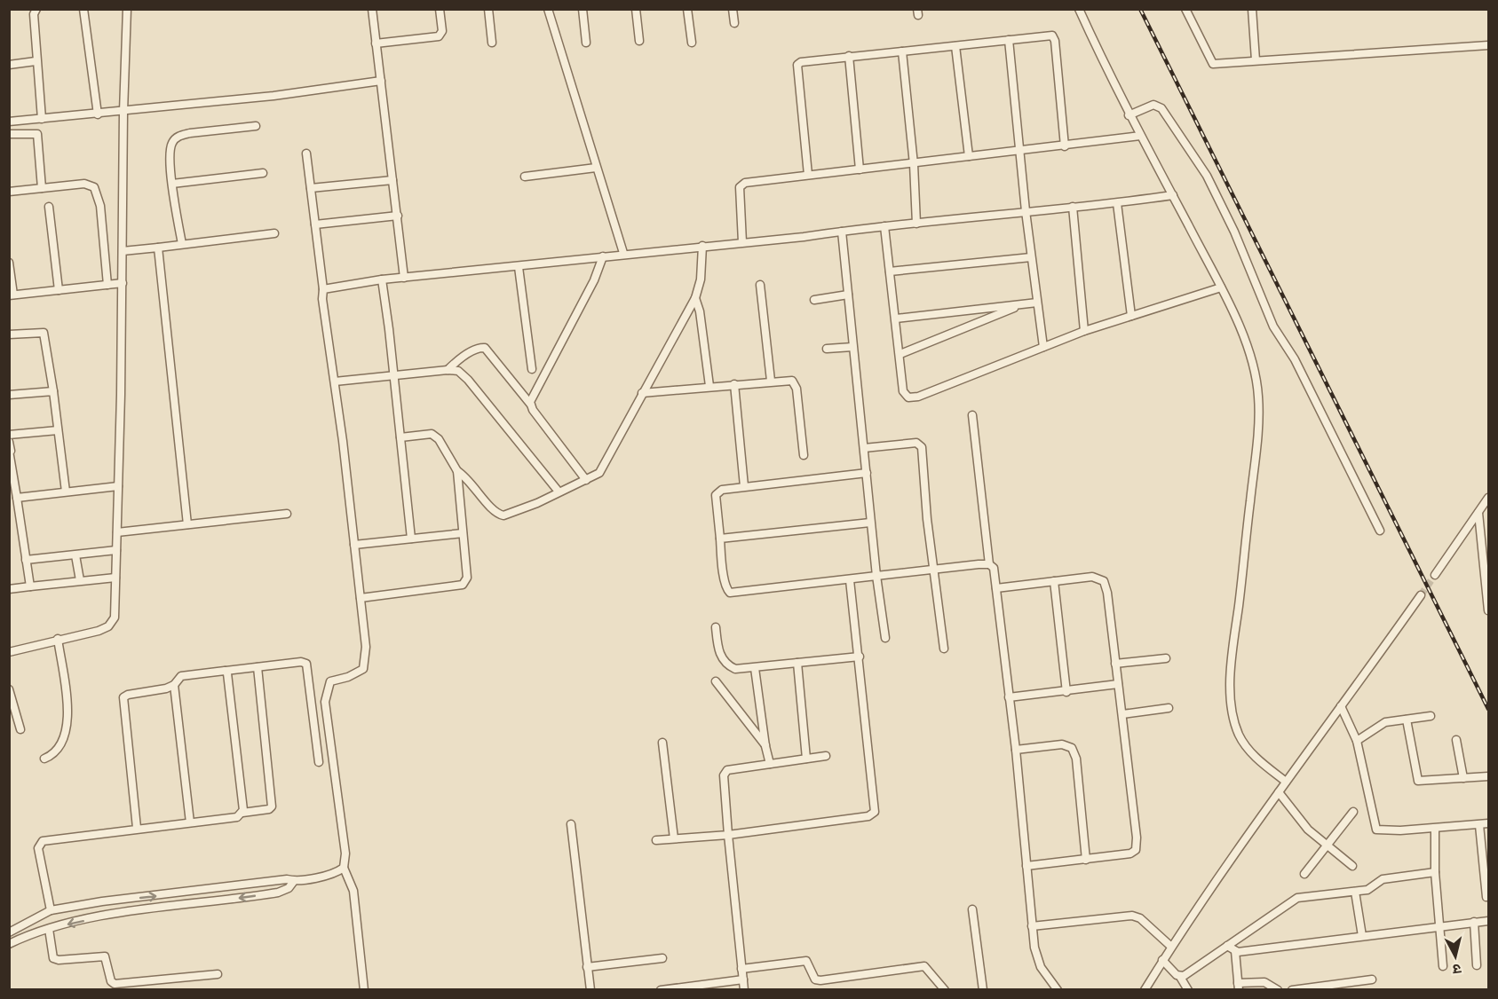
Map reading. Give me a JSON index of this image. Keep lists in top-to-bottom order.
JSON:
{
  "north": "bottom"
}
